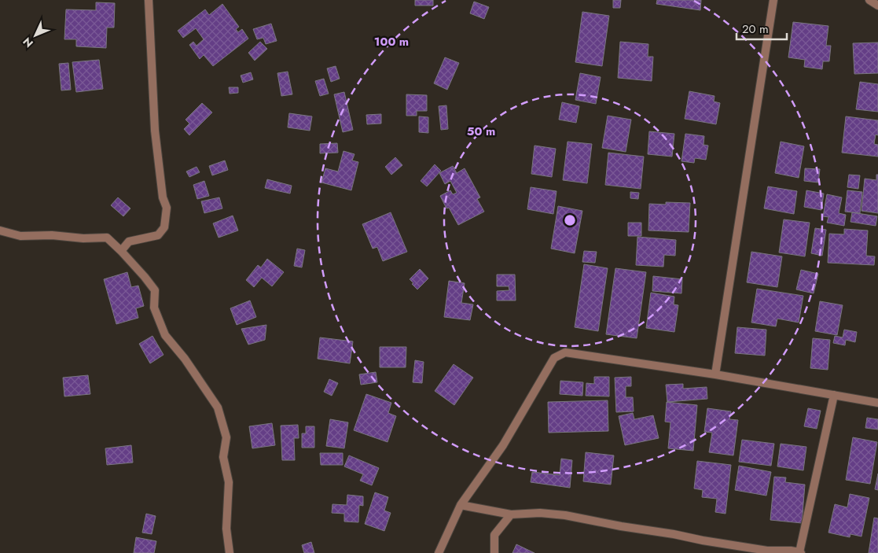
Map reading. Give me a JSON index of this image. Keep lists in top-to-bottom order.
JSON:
{
  "scale_bar": "20 m",
  "north": "bottom left",
  "rings": ["100 m", "50 m"]
}
